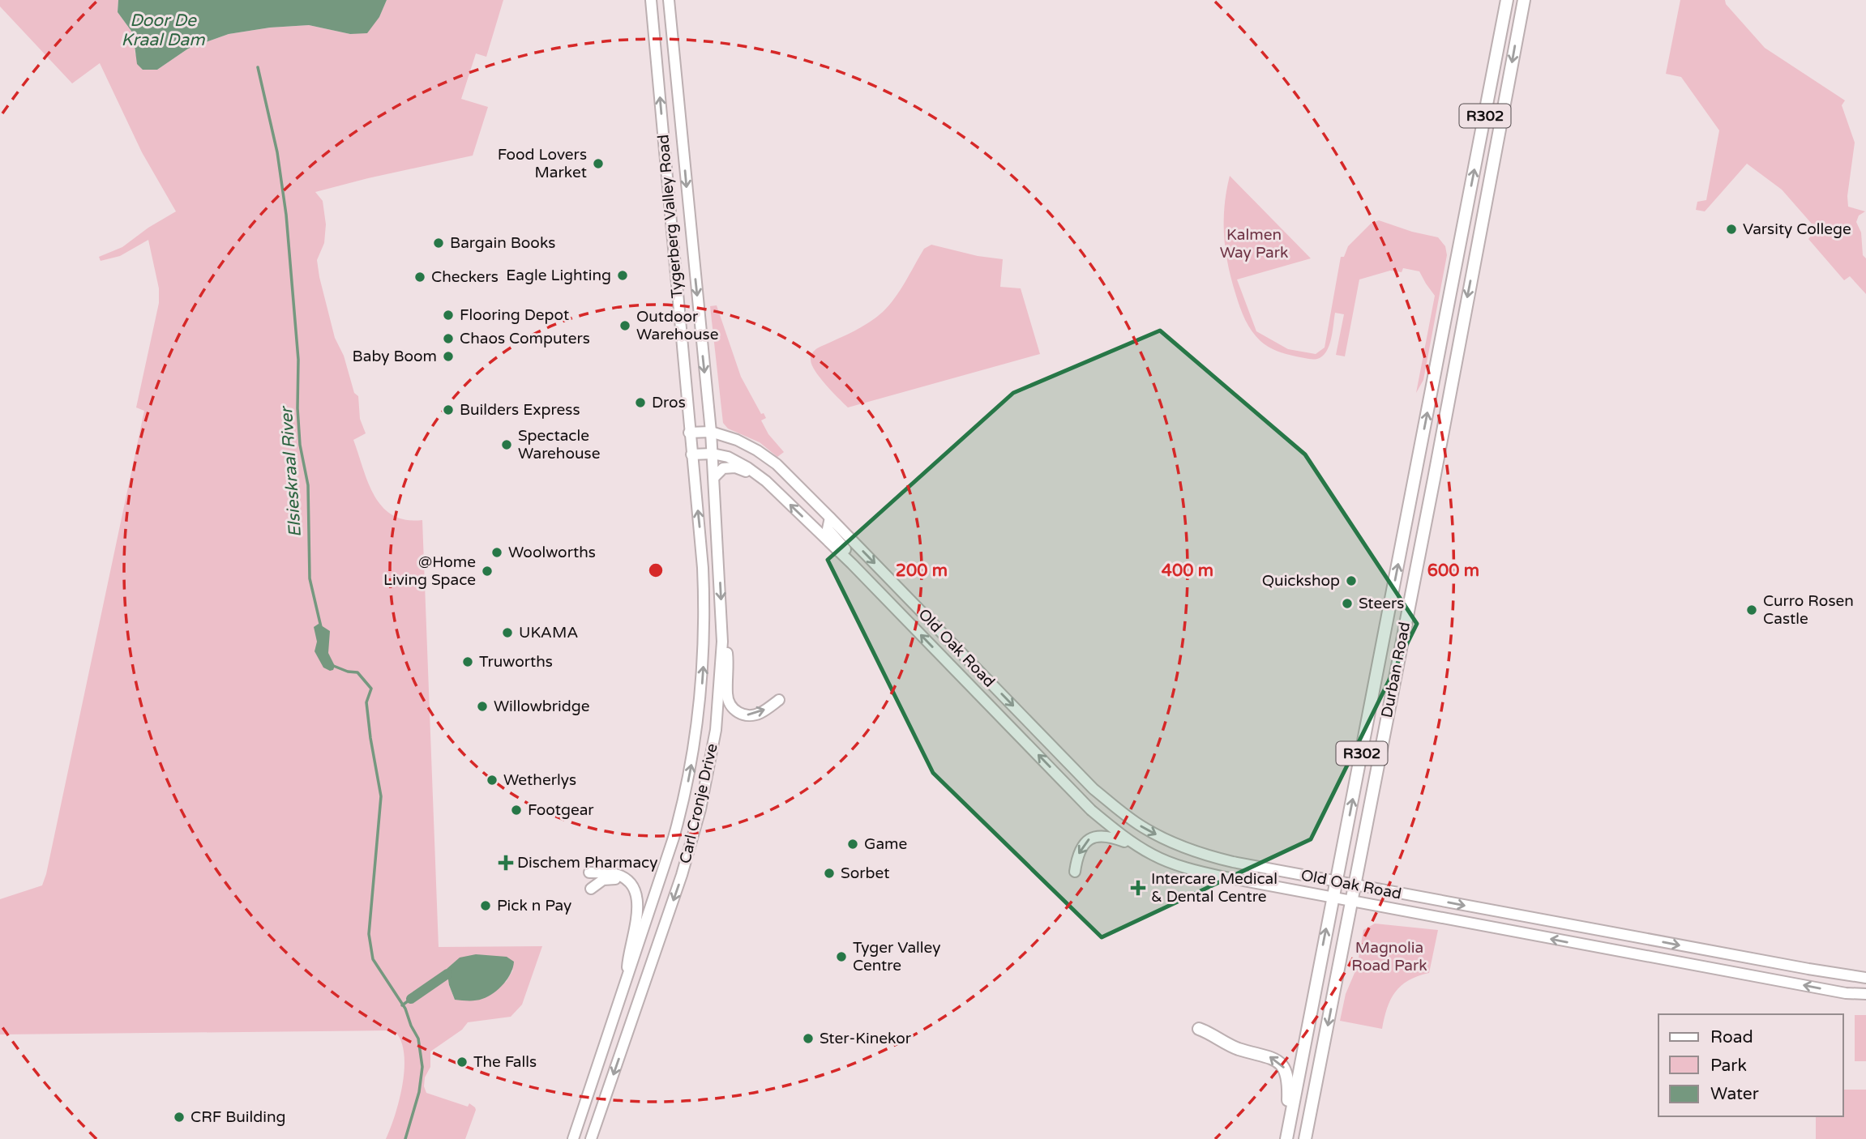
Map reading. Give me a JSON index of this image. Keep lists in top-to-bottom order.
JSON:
{
  "streets": {
    "main road": [
      "R302",
      "Tygerberg Valley Road",
      "Old Oak Road",
      "Durban Road",
      "Carl Cronje Drive"
    ]
  },
  "crossings": [
    ["Tygerberg Valley Road", "Old Oak Road"],
    ["Tygerberg Valley Road", "Carl Cronje Drive"],
    ["Old Oak Road", "Durban Road"],
    ["Old Oak Road", "Carl Cronje Drive"]
  ],
  "water": ["Door De Kraal Dam", "Elsieskraal River"],
  "parks": ["Kalmen Way Park", "Magnolia Road Park"],
  "places": {
    "other": [
      "Food Lovers Market",
      "Varsity College",
      "Bargain Books",
      "Eagle Lighting",
      "Checkers",
      "Flooring Depot",
      "Outdoor Warehouse",
      "Chaos Computers",
      "Baby Boom",
      "Dros",
      "Builders Express",
      "Spectacle Warehouse",
      "Woolworths",
      "@Home Living Space",
      "Quickshop",
      "Steers",
      "Curro Rosen Castle",
      "UKAMA",
      "Truworths",
      "Willowbridge",
      "Wetherlys",
      "Footgear",
      "Game",
      "Sorbet",
      "Pick n Pay",
      "Tyger Valley Centre",
      "Ster-Kinekor",
      "The Falls",
      "CRF Building"
    ],
    "health": ["Dischem Pharmacy", "Intercare Medical & Dental Centre"]
  },
  "legend": ["Road", "Park", "Water"],
  "rings": ["200 m", "400 m", "600 m"]
}
